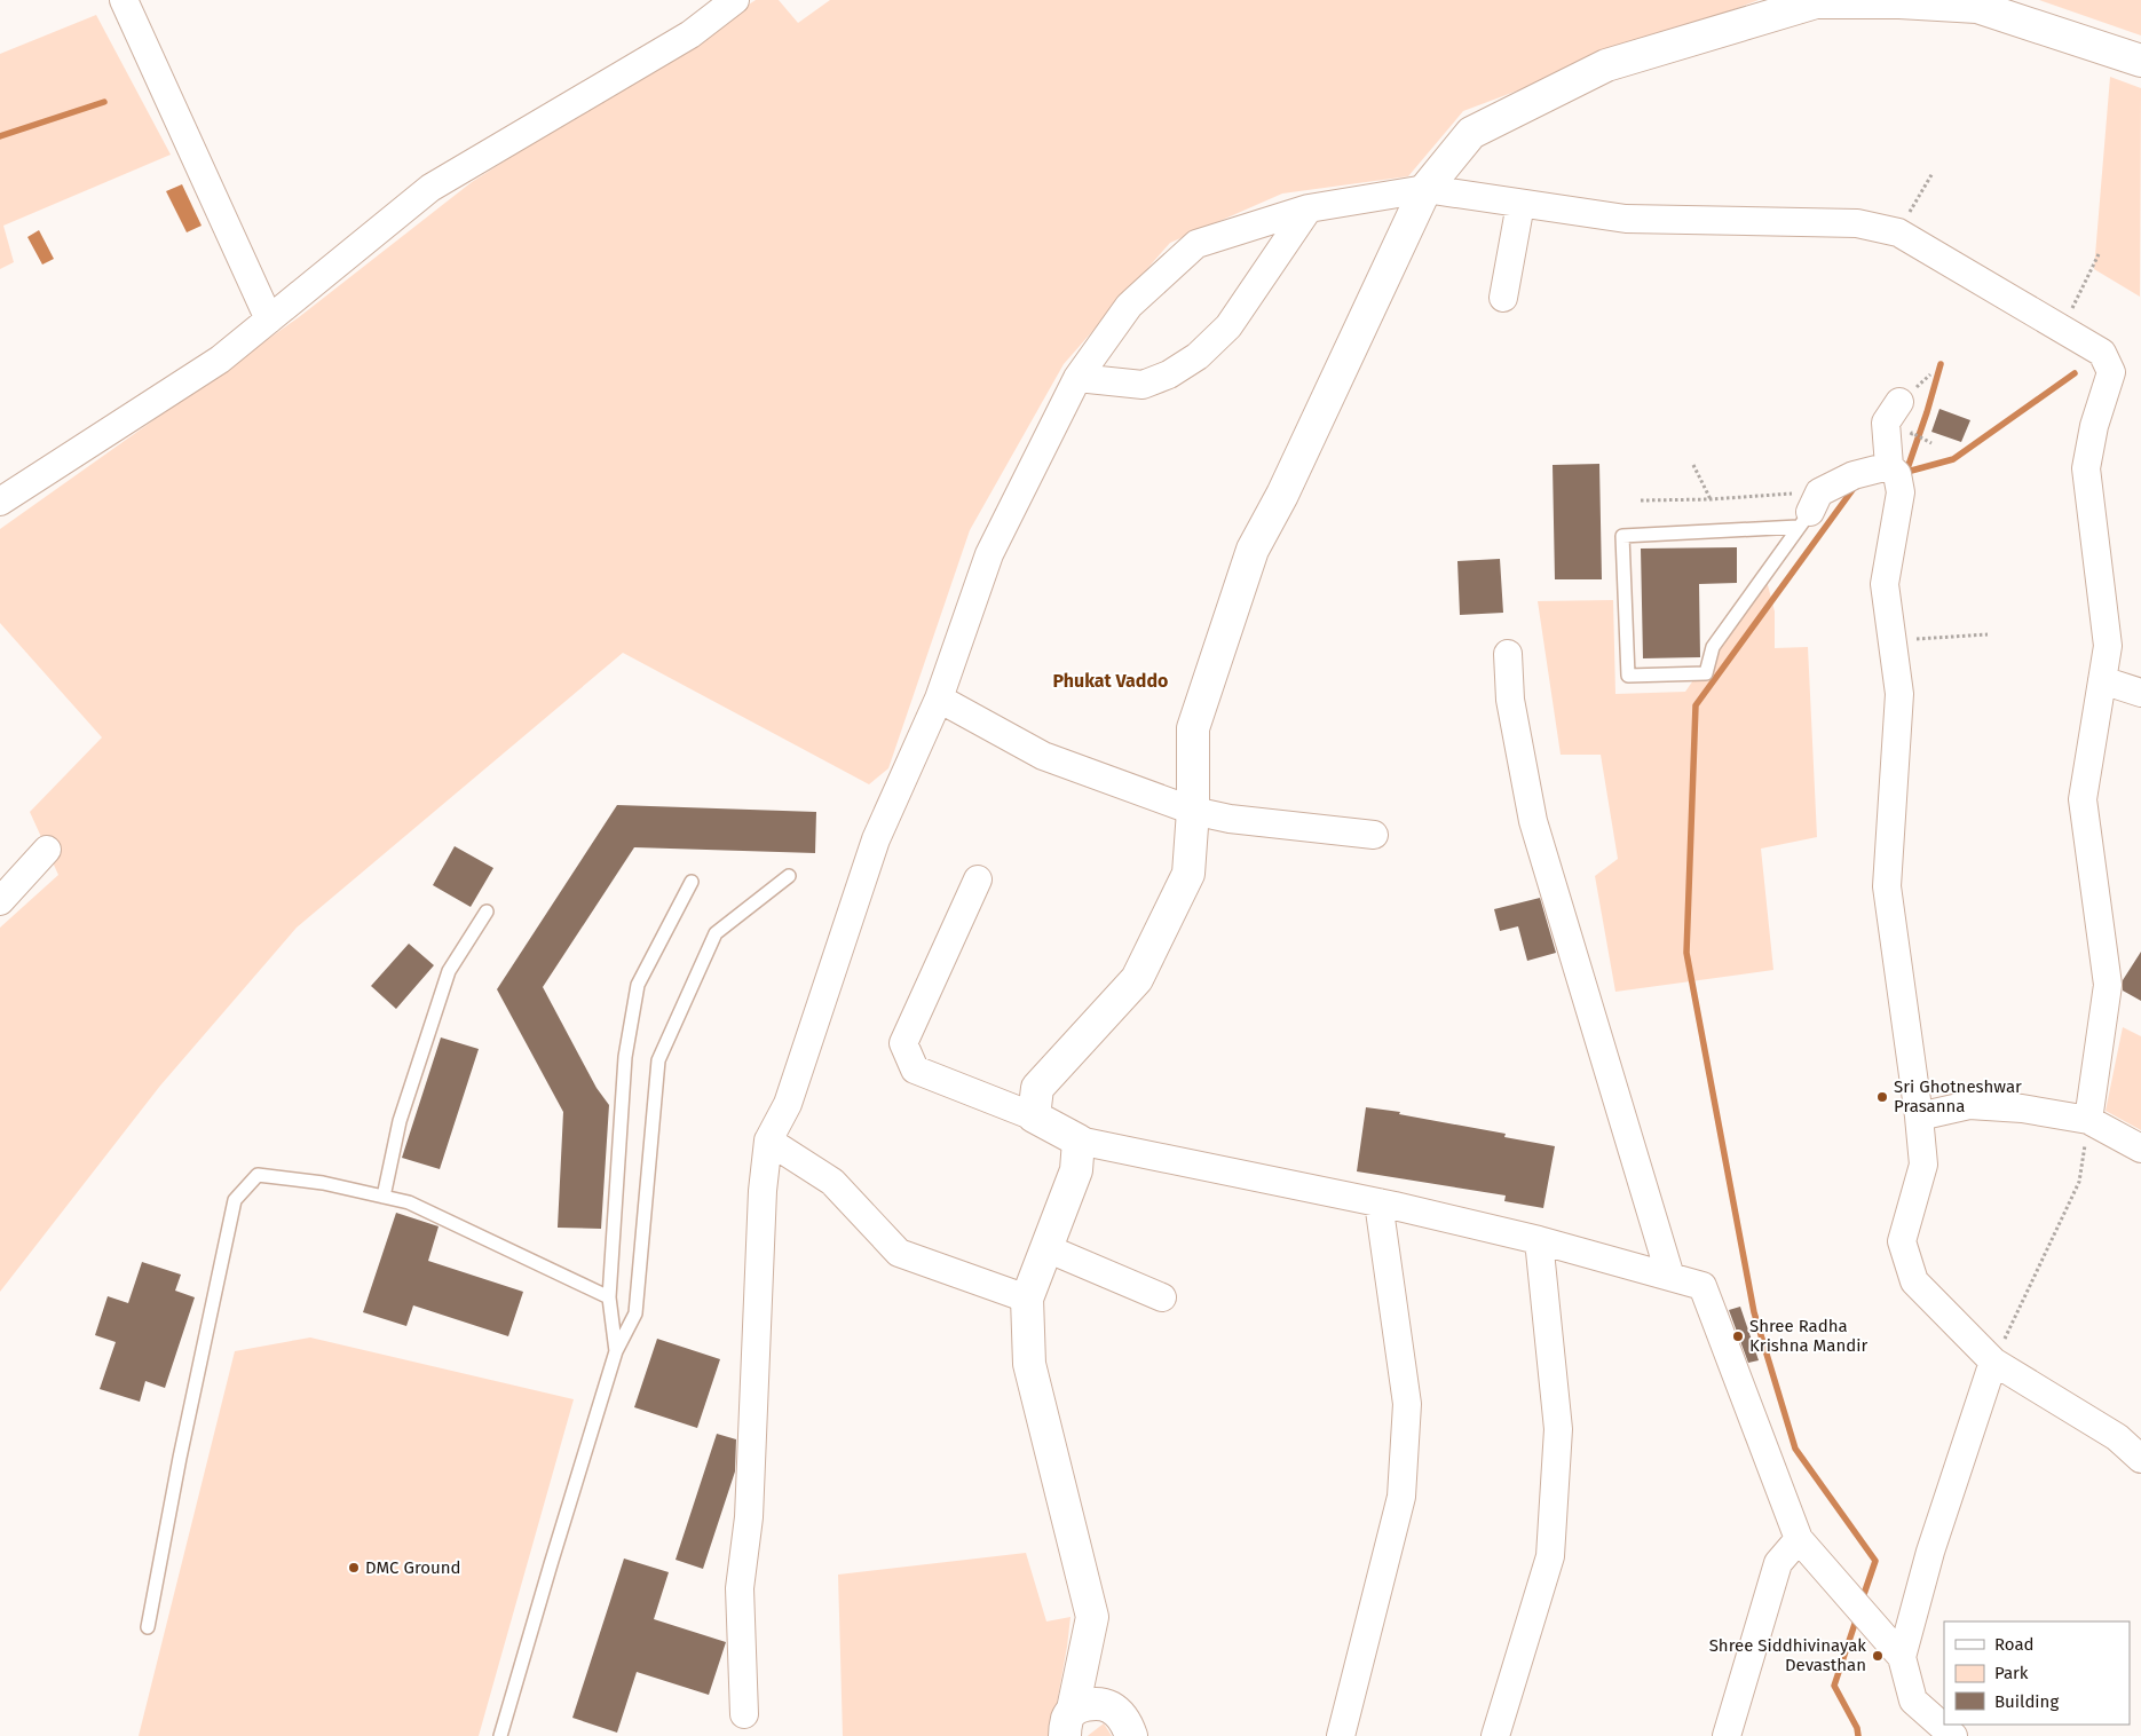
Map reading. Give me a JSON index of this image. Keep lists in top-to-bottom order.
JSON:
{
  "districts": ["Phukat Vaddo"],
  "places": [
    "Sri Ghotneshwar Prasanna",
    "Shree Radha Krishna Mandir",
    "DMC Ground",
    "Shree Siddhivinayak Devasthan"
  ],
  "legend": ["Road", "Park", "Building"]
}
